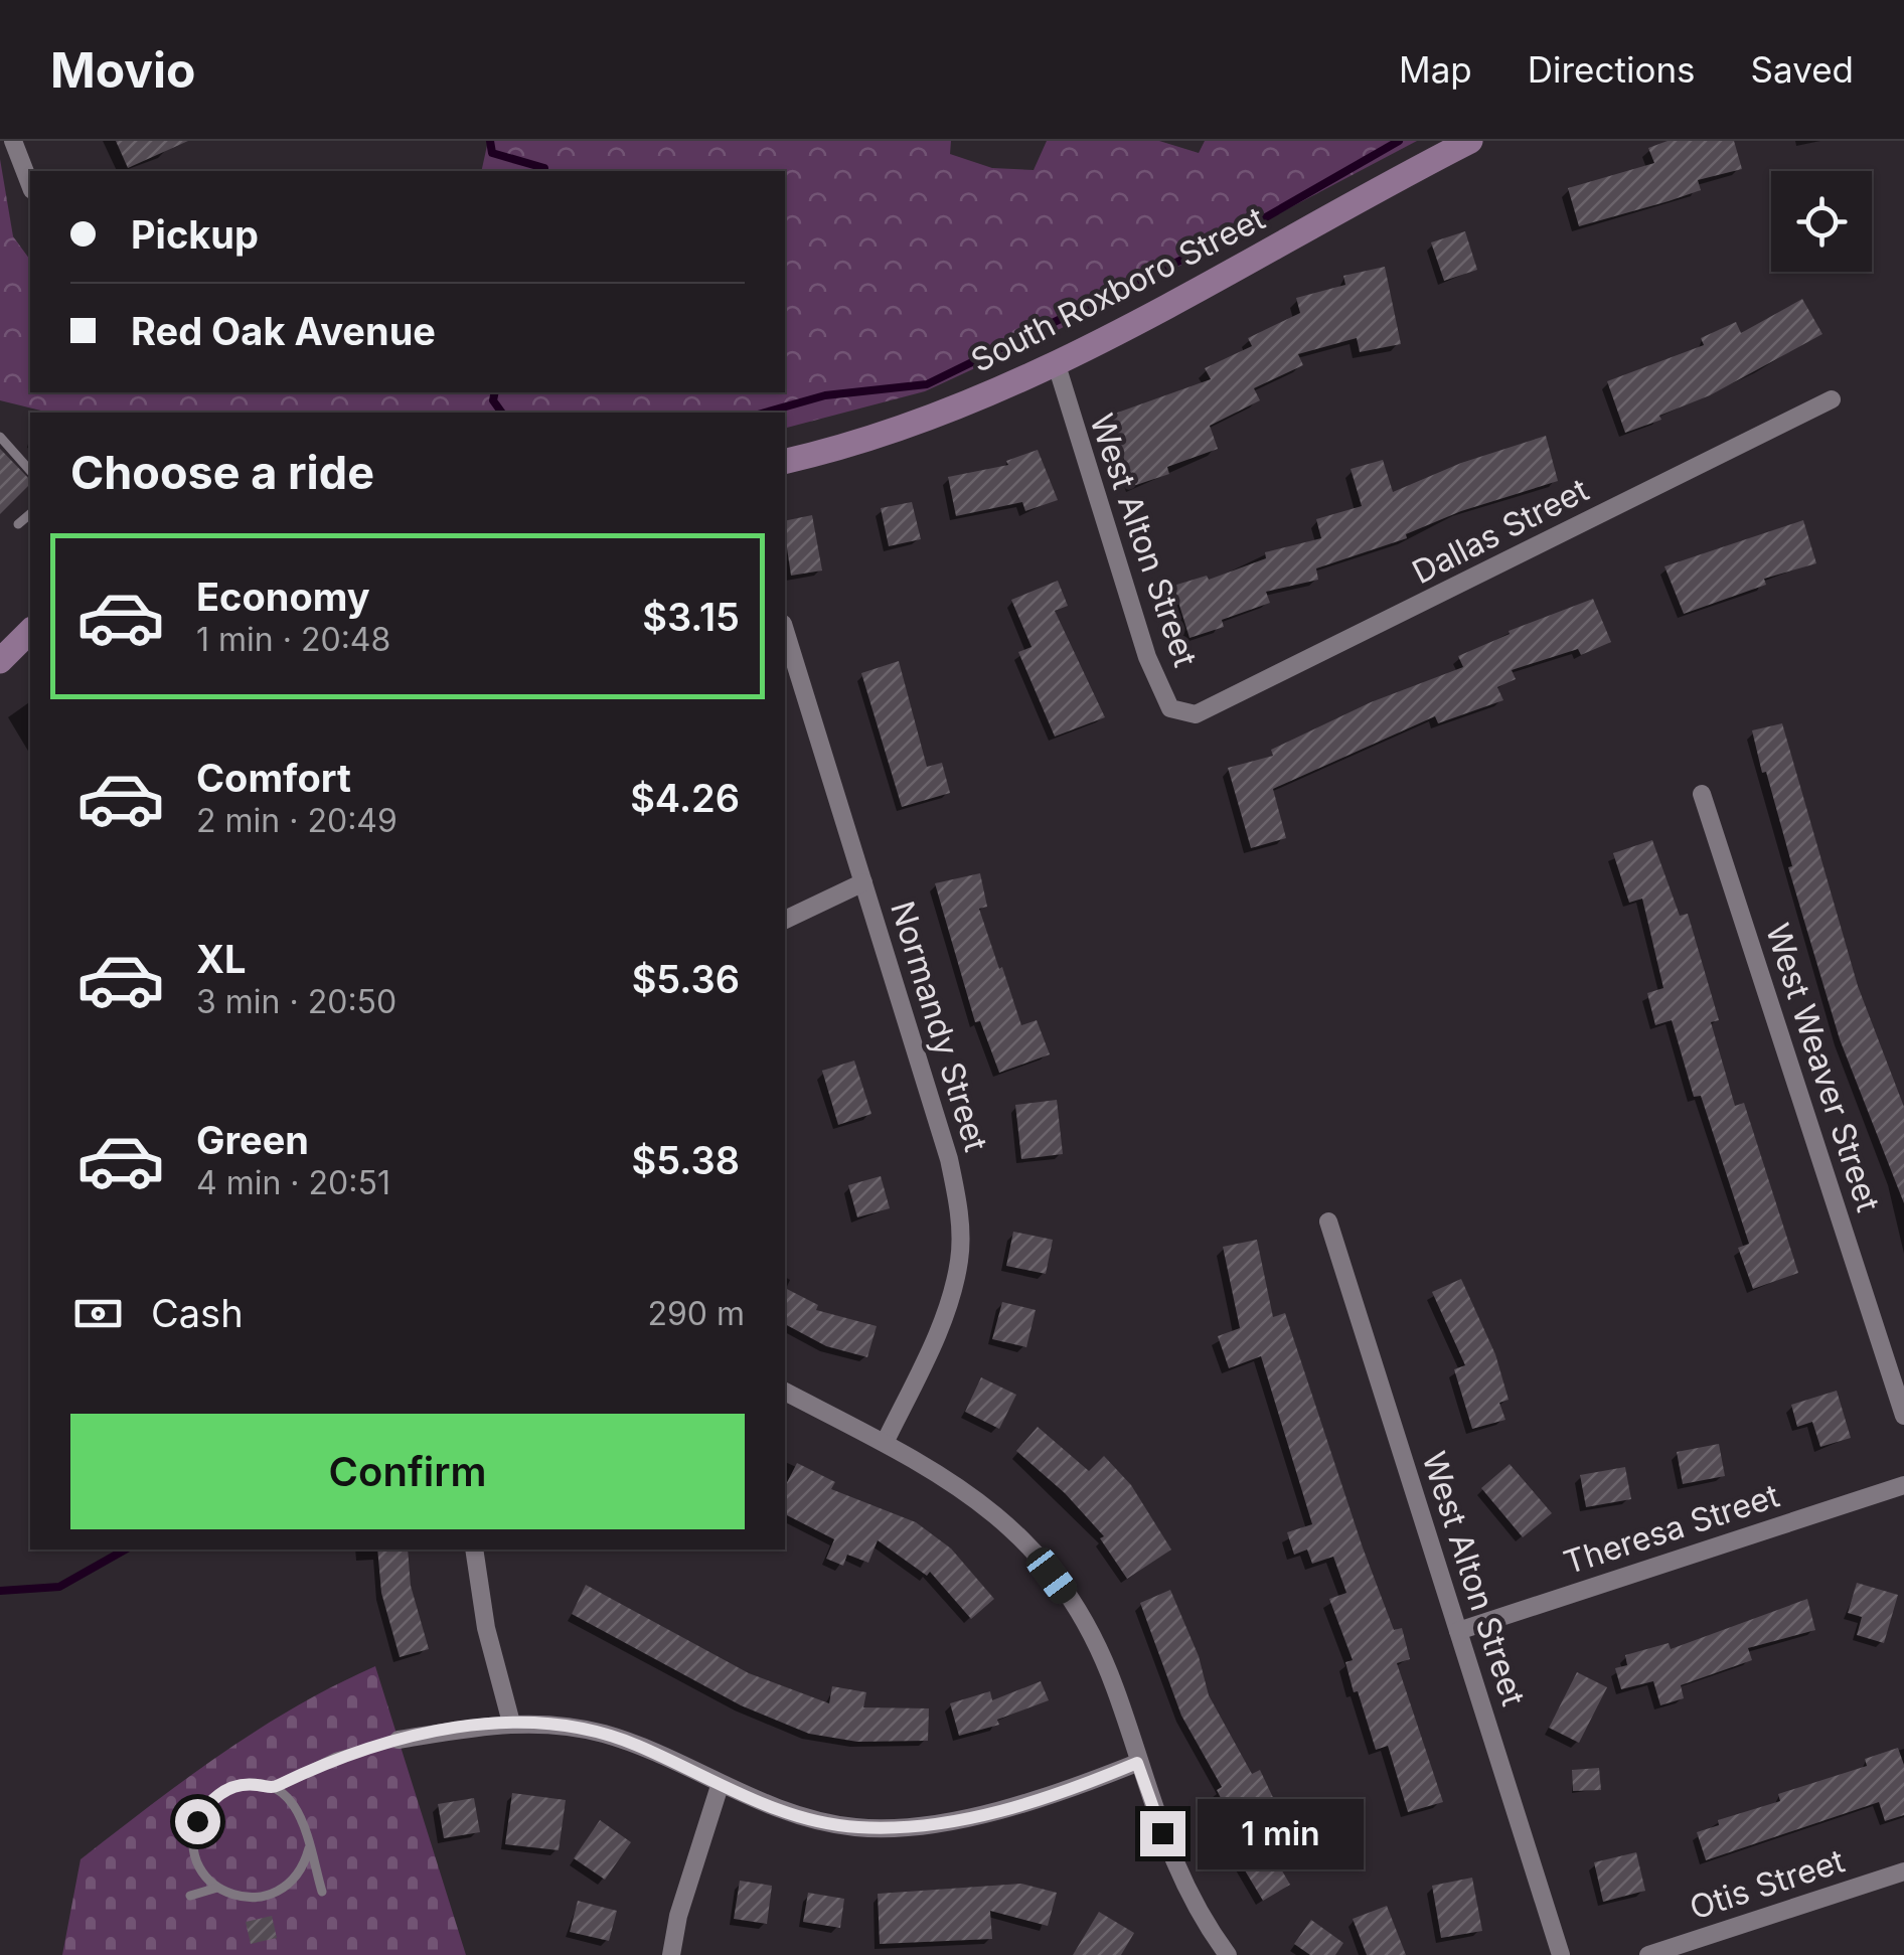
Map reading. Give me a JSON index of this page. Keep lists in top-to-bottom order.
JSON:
{
  "streets": {
    "street": [
      "South Roxboro Street",
      "Dallas Street",
      "West Alton Street",
      "Normandy Street",
      "West Weaver Street",
      "Theresa Street",
      "Otis Street"
    ]
  },
  "crossings": [
    ["South Roxboro Street", "West Alton Street"],
    ["Dallas Street", "West Alton Street"],
    ["West Alton Street", "Theresa Street"]
  ],
  "page": {
    "header": "Movio",
    "nav": ["Map", "Directions", "Saved"],
    "banner": ["Pickup", "Red Oak Avenue"],
    "heading": "Choose a ride",
    "list": [
      {
        "name": "Economy",
        "note": "1 min · 20:48",
        "value": "$3.15"
      },
      {
        "name": "Comfort",
        "note": "2 min · 20:49",
        "value": "$4.26"
      },
      {
        "name": "XL",
        "note": "3 min · 20:50",
        "value": "$5.36"
      },
      {
        "name": "Green",
        "note": "4 min · 20:51",
        "value": "$5.38"
      }
    ],
    "pay": ["Cash", "290 m"],
    "buttons": "Confirm",
    "bubble": "1 min"
  }
}
